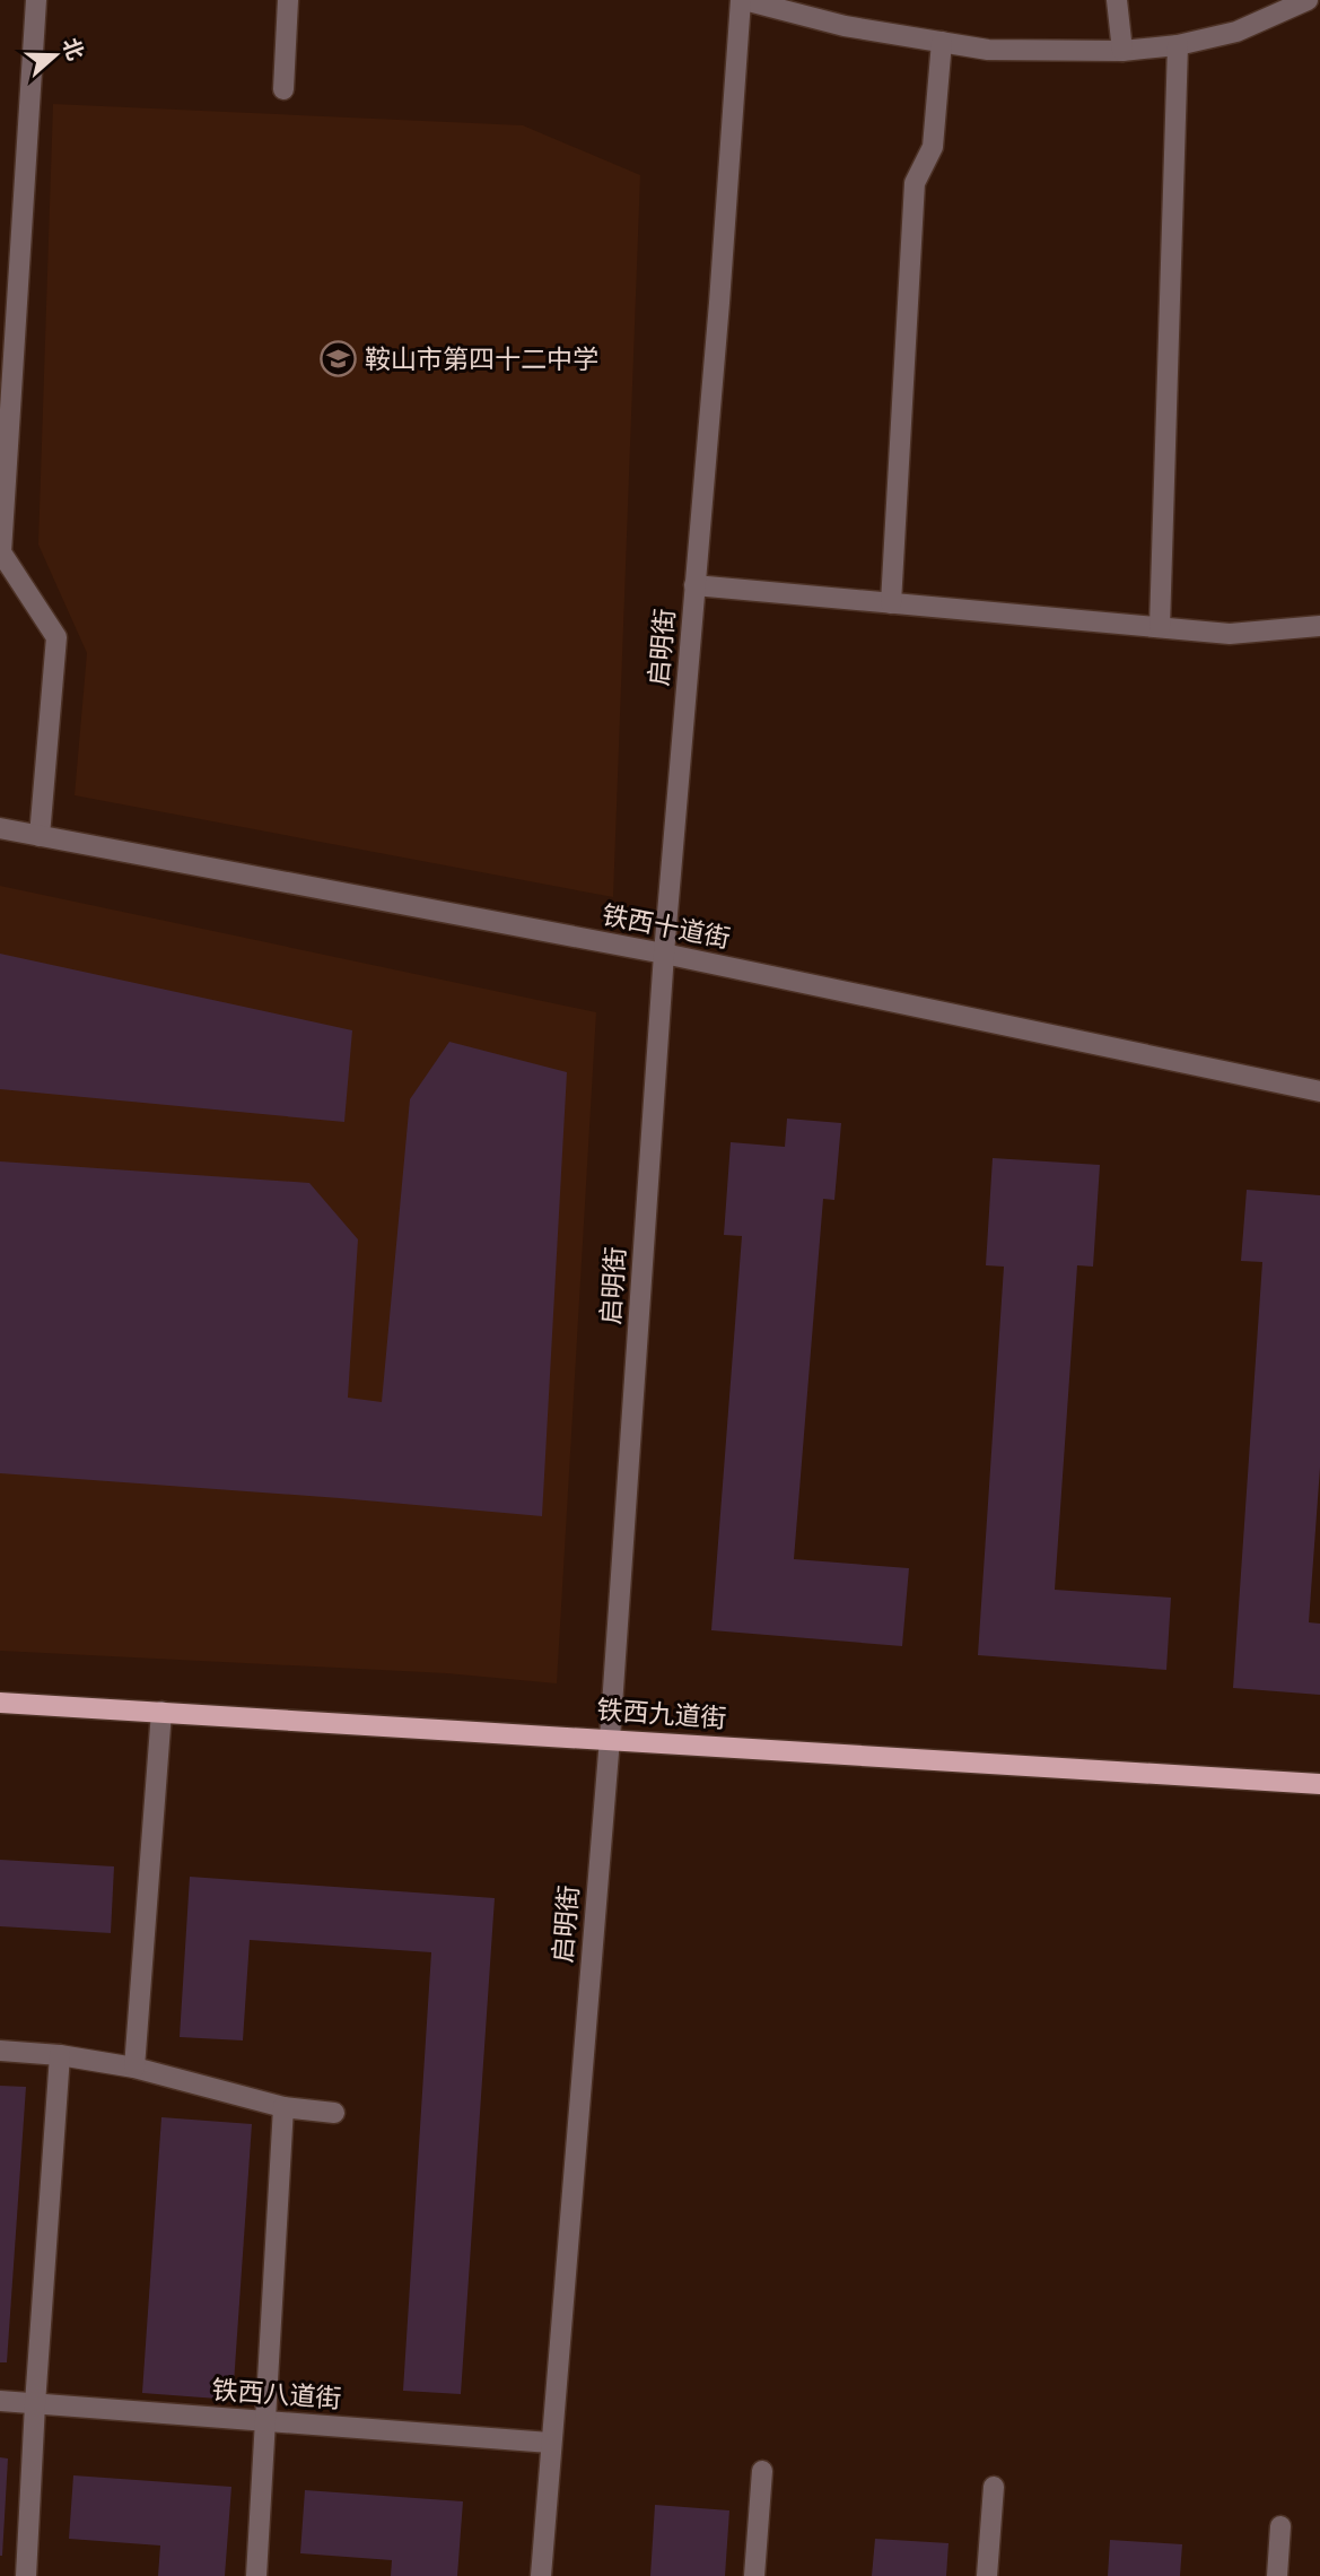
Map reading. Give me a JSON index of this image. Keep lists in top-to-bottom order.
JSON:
{
  "streets": {
    "main road": ["铁西九道街"],
    "street": ["启明街", "铁西十道街", "铁西八道街"]
  },
  "crossings": [
    ["启明街", "铁西十道街"],
    ["启明街", "铁西九道街"],
    ["启明街", "铁西八道街"]
  ],
  "places": {
    "school or university": ["鞍山市第四十二中学"]
  },
  "north": "right"
}
